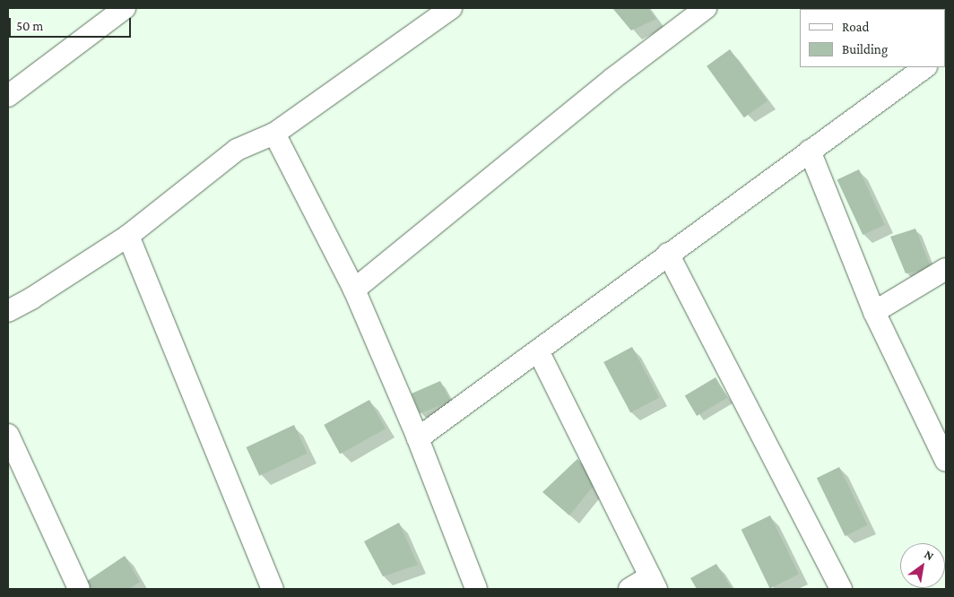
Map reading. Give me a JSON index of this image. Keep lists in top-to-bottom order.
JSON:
{
  "legend": ["Road", "Building"],
  "scale_bar": "50 m",
  "north": "top right"
}
